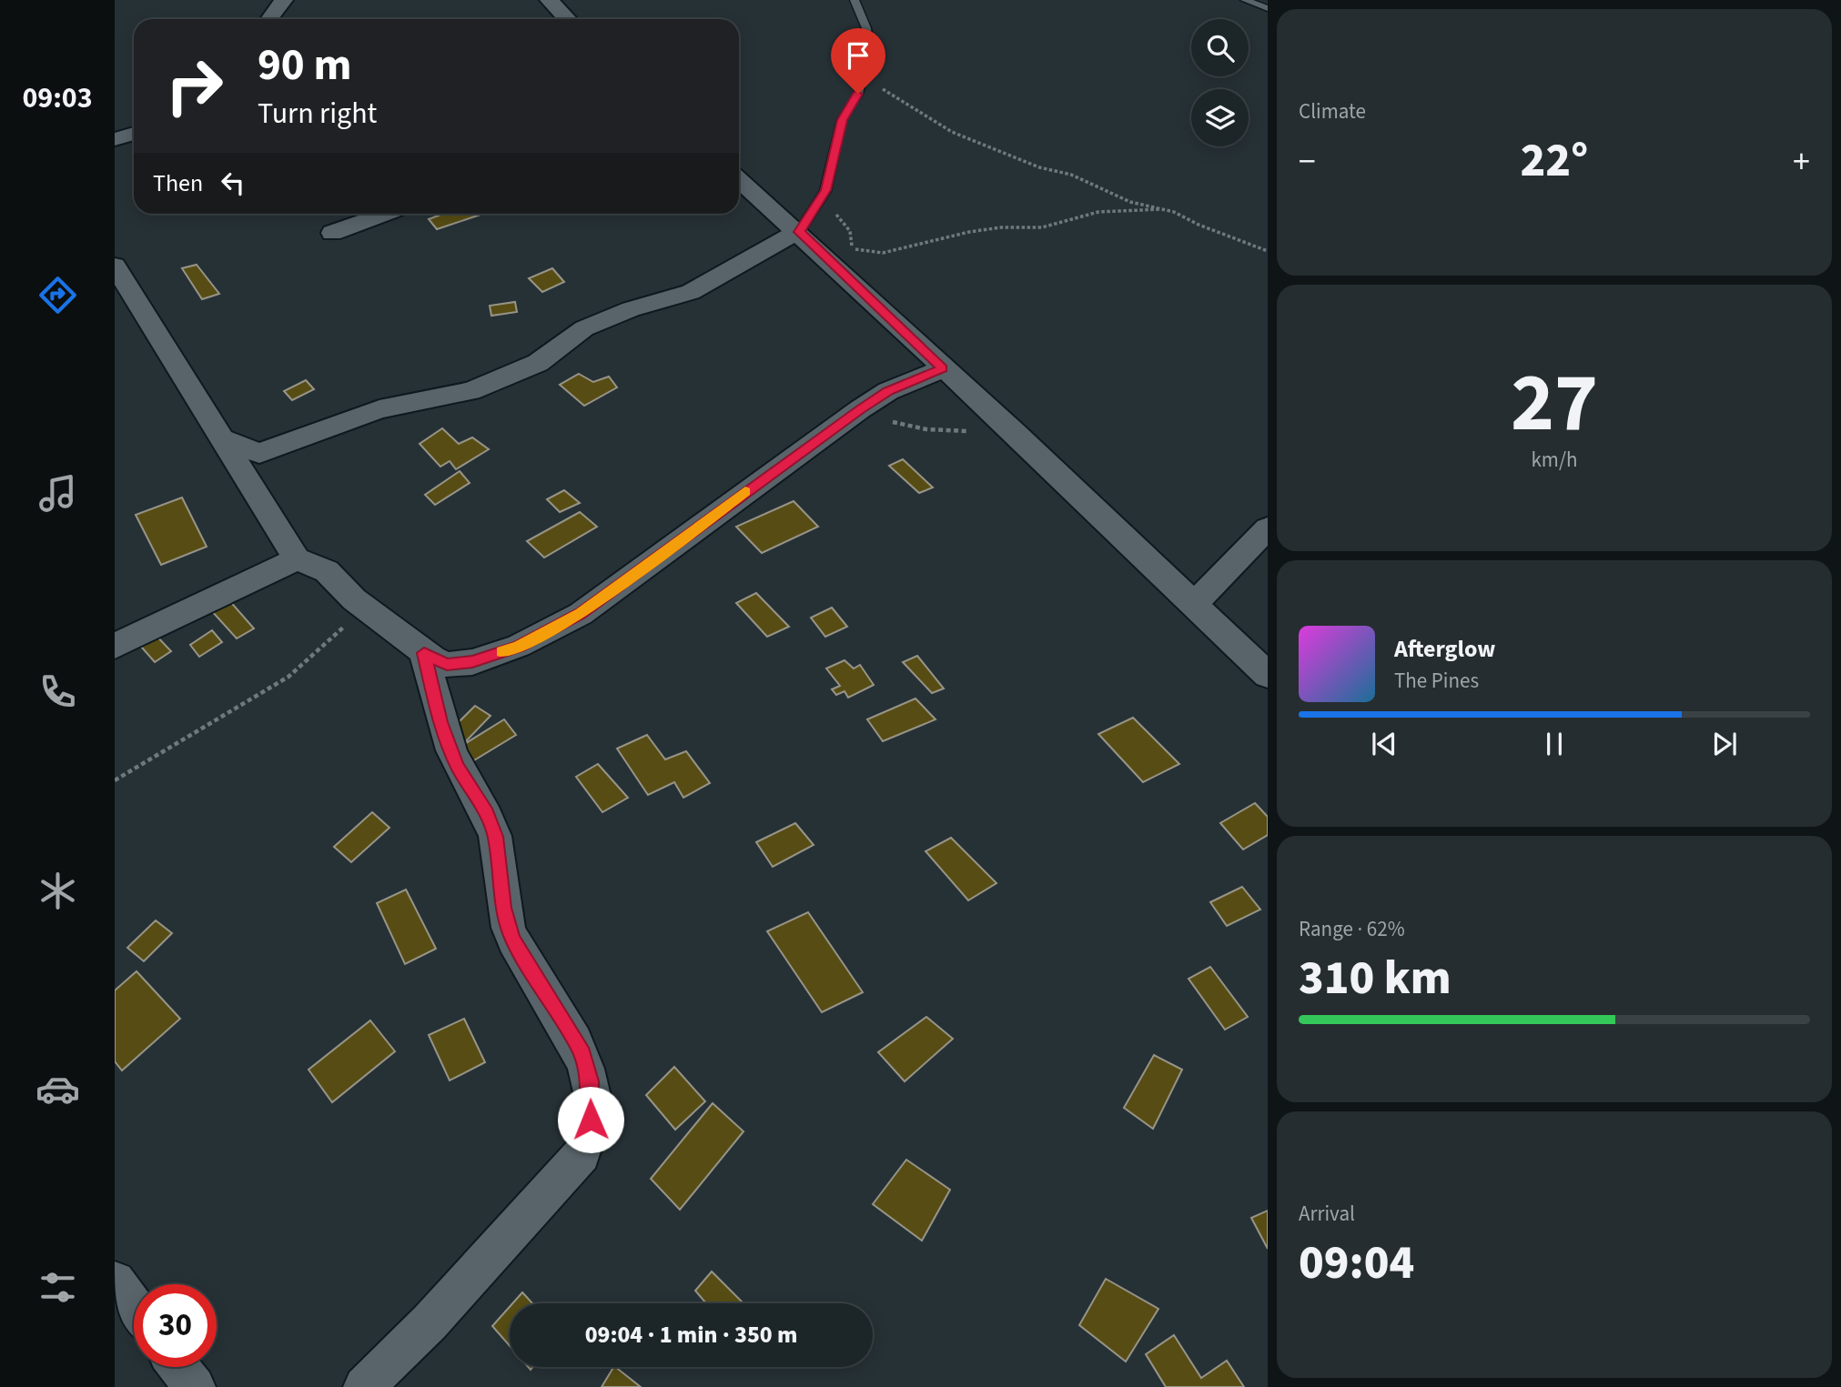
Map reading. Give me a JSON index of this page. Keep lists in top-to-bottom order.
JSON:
{
  "page": {
    "tabs": "09:03",
    "tile": [
      "Climate",
      ["27", "km/h"],
      ["Range · 62%", "310 km"],
      ["Arrival", "09:04"]
    ],
    "turn": ["90 m", "Turn right"],
    "heat": ["−", "22°", "+"],
    "then": "Then",
    "song": ["Afterglow", "The Pines"],
    "limit": "30",
    "trip": "09:04 · 1 min · 350 m"
  }
}
